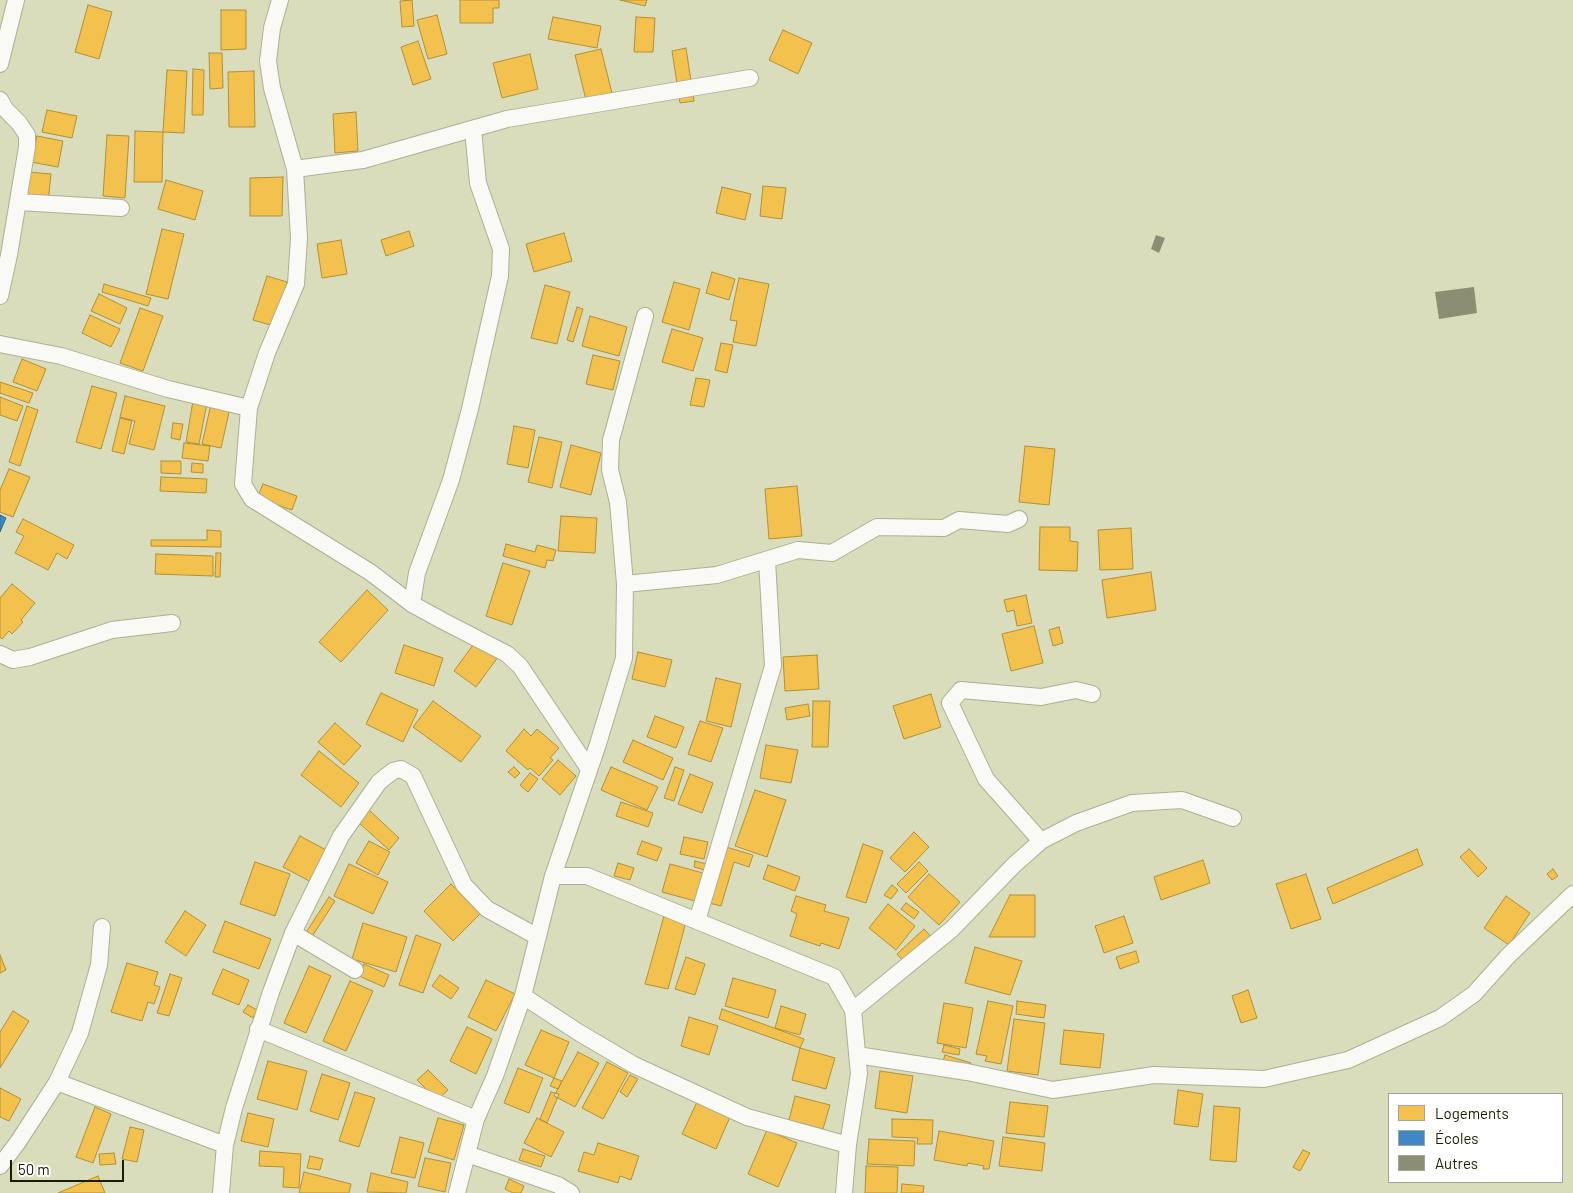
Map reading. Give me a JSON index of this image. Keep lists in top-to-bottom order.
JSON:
{
  "legend": ["Logements", "Écoles", "Autres"],
  "scale_bar": "50 m"
}
